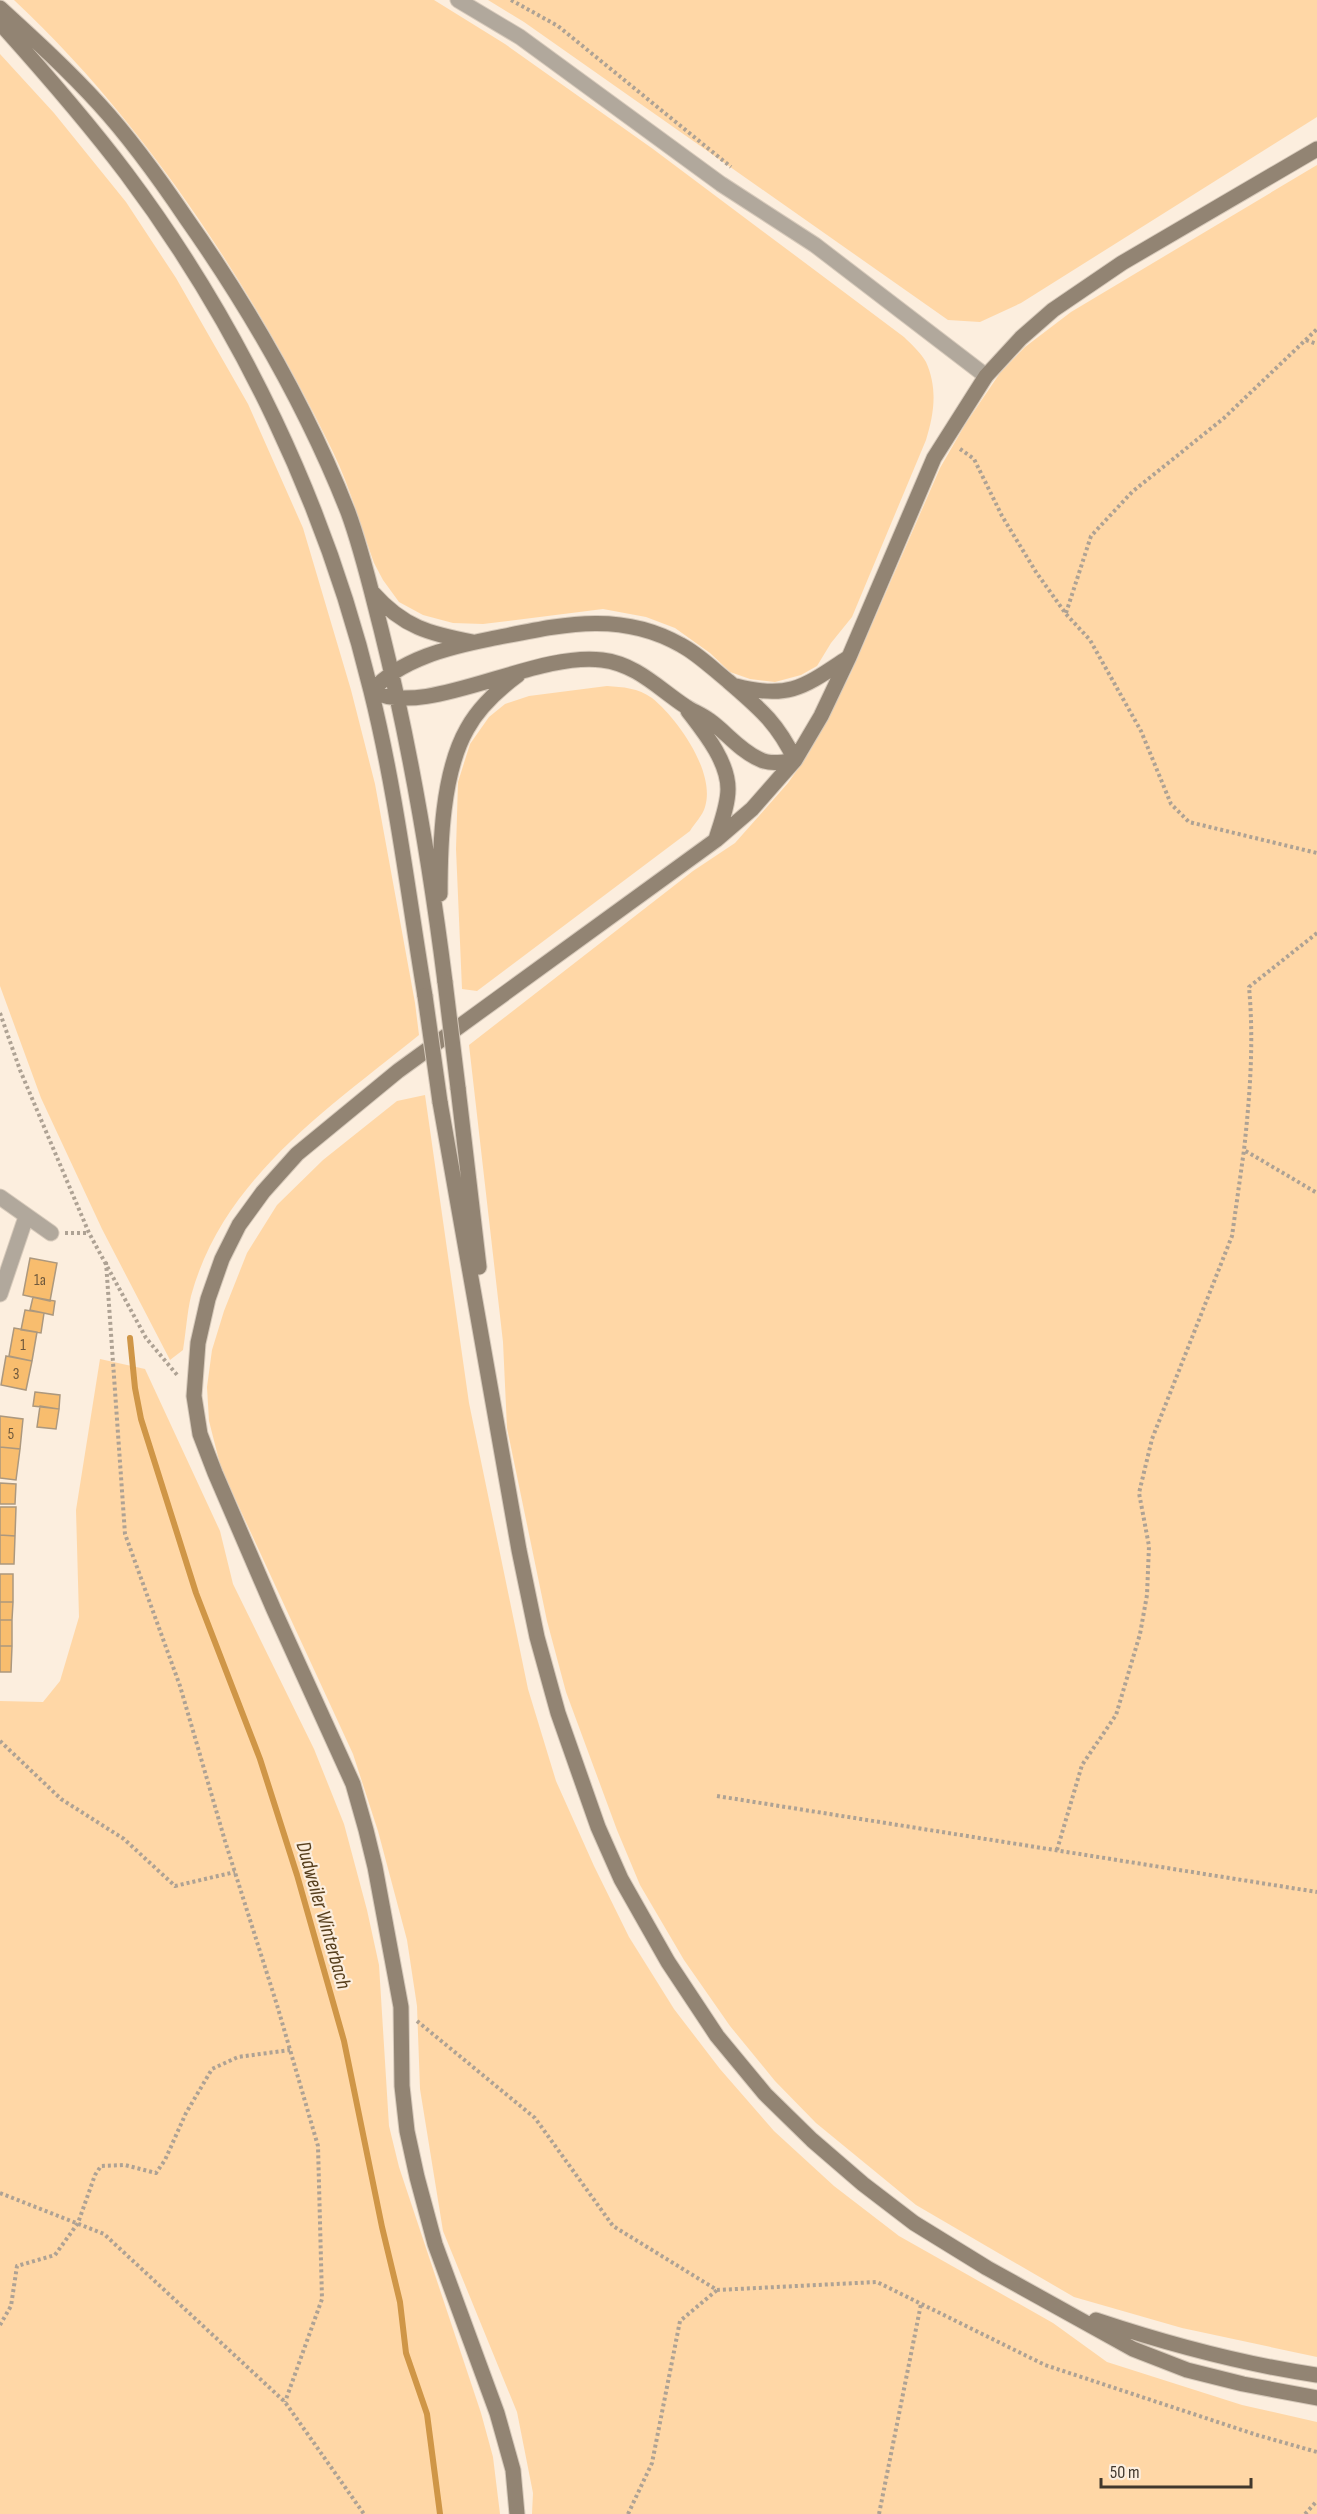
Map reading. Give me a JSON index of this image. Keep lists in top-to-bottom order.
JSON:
{
  "water": ["Dudweiler Winterbach"],
  "house_numbers": [
    "1a",
    "1",
    "3",
    "5"
  ],
  "scale_bar": "50 m"
}
